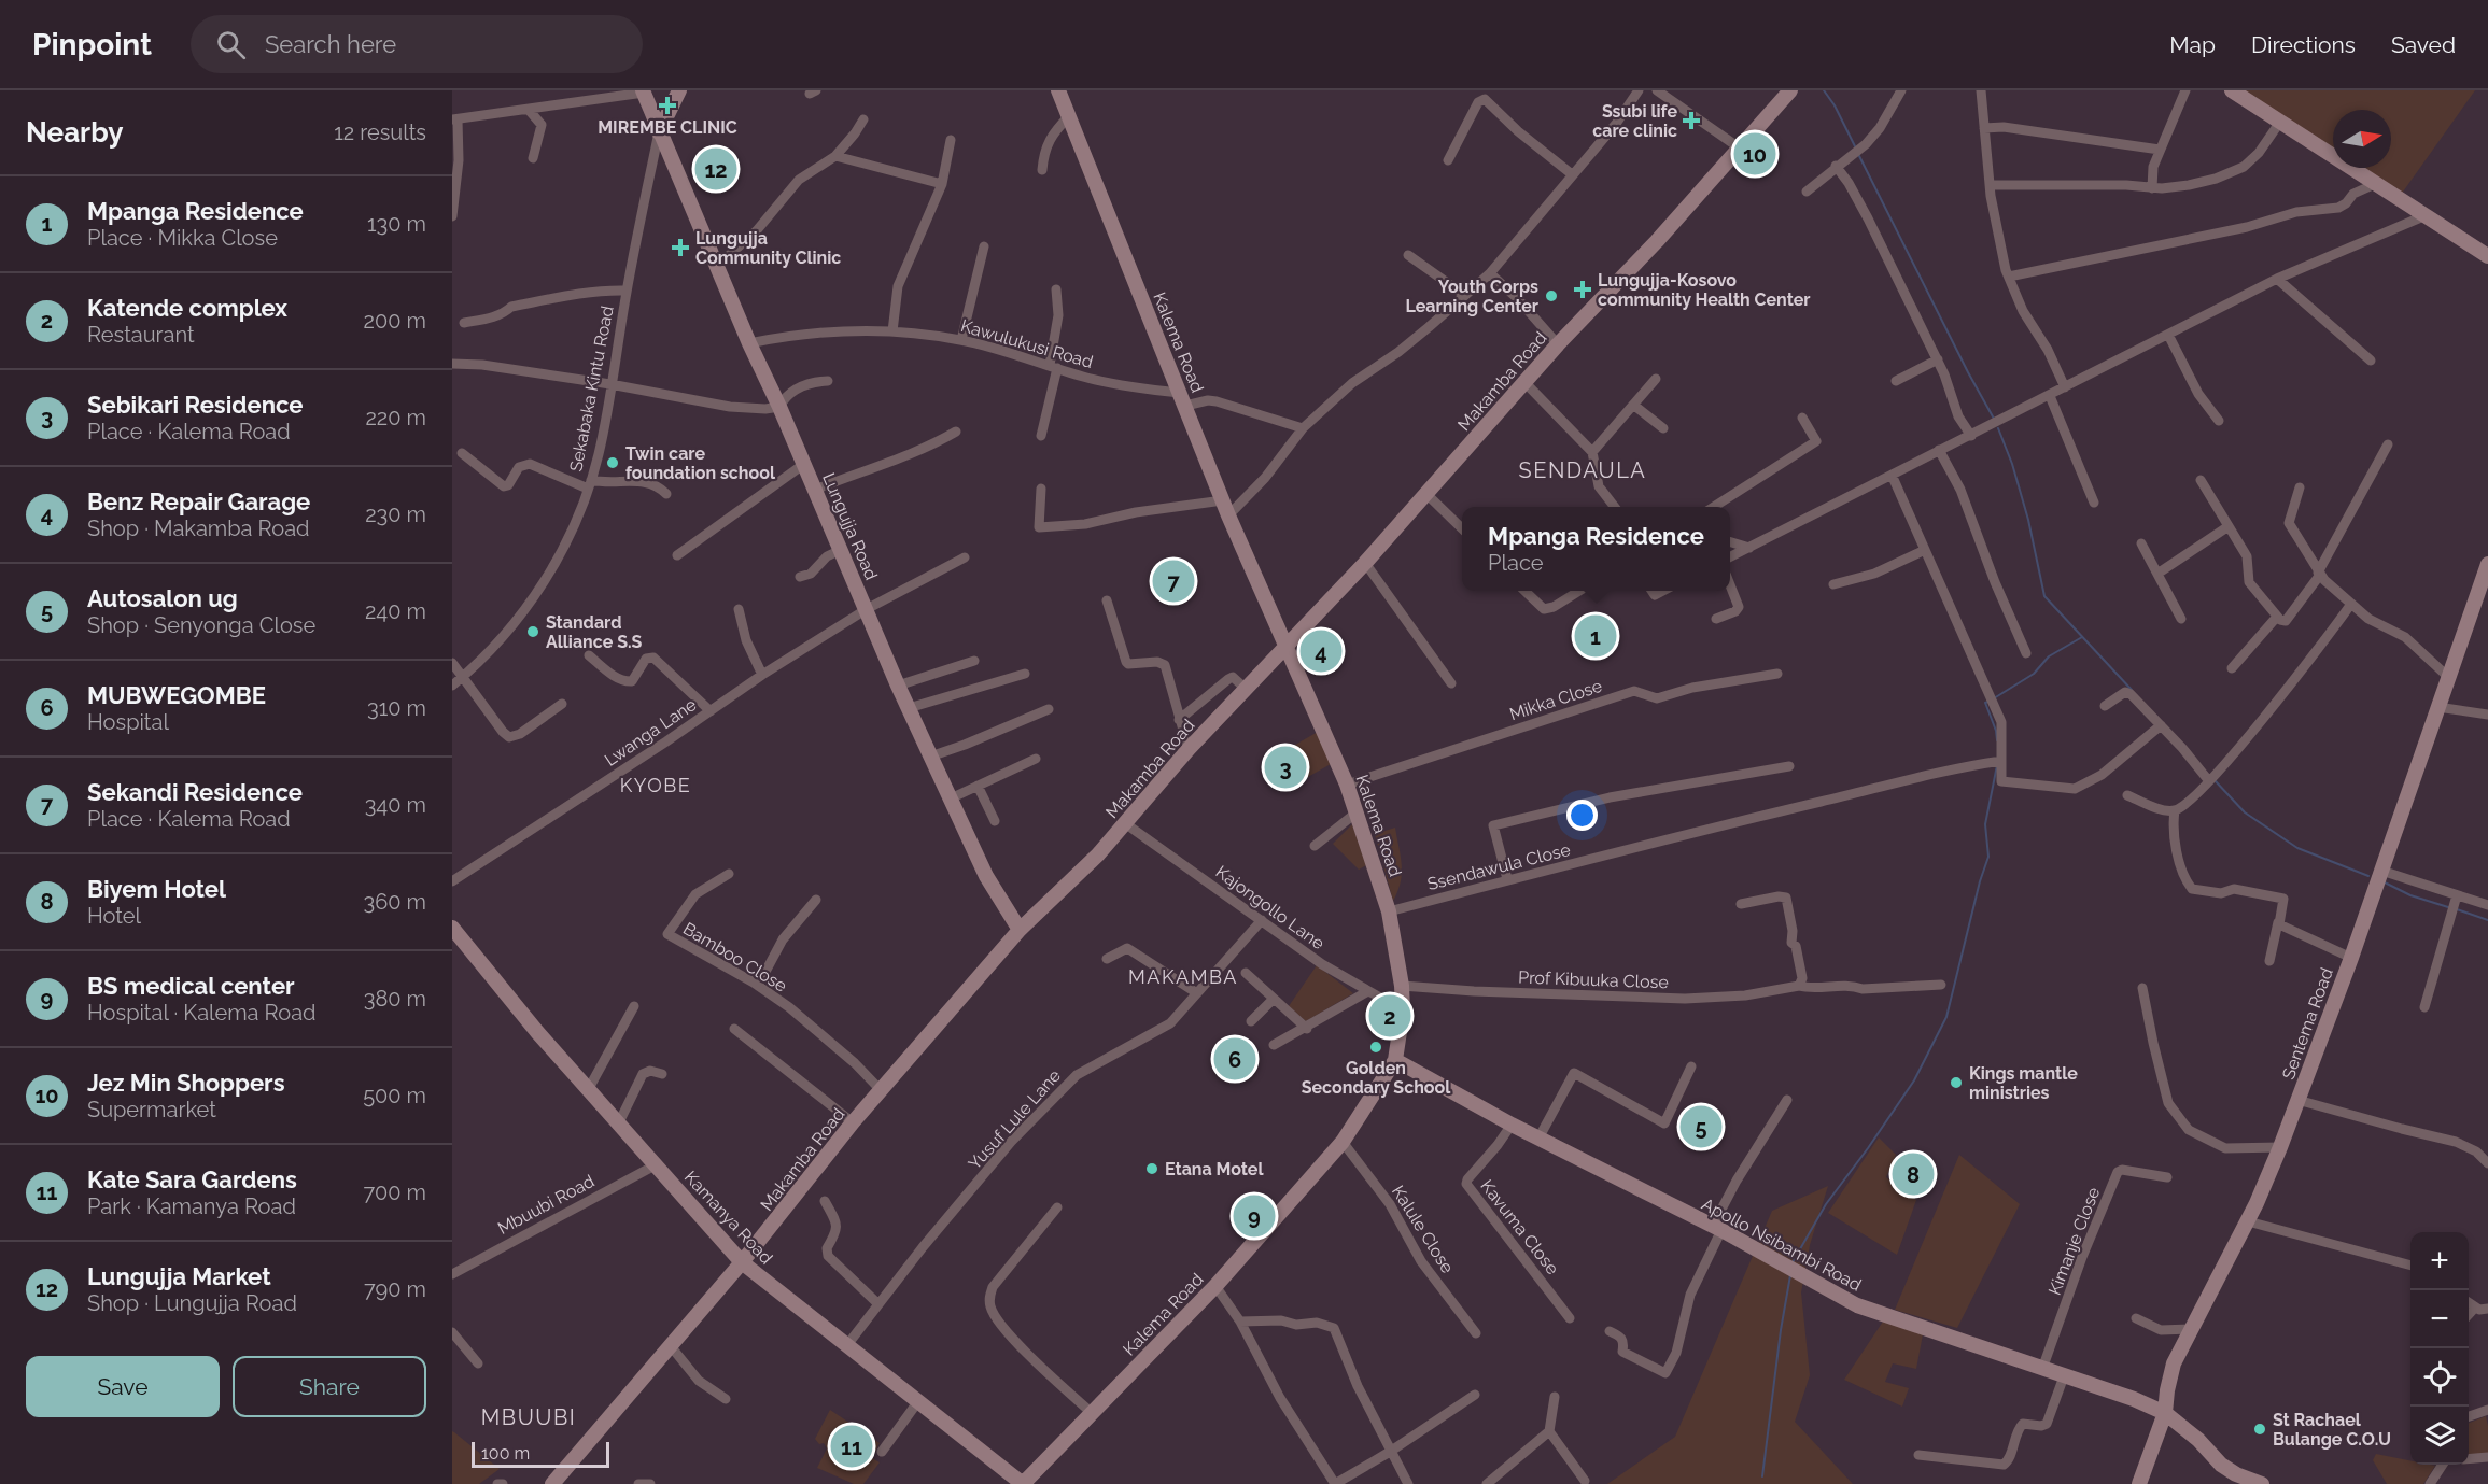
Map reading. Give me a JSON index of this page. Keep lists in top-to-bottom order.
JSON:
{
  "streets": {
    "street": [
      "Kalema Road",
      "Kawulukusi Road",
      "Makamba Road",
      "Sekabaka Kintu Road",
      "Lungujja Road",
      "Mikka Close",
      "Lwanga Lane",
      "Ssendawula Close",
      "Kajongollo Lane",
      "Bamboo Close",
      "Prof Kibuuka Close",
      "Sentema Road",
      "Yusuf Lule Lane",
      "Mbuubi Road",
      "Kamanya Road",
      "Kavuma Close",
      "Kalule Close",
      "Kimanje Close",
      "Apollo Nsibambi Road"
    ]
  },
  "crossings": [
    ["Kalema Road", "Kawulukusi Road"],
    ["Kalema Road", "Makamba Road"],
    ["Kalema Road", "Mikka Close"],
    ["Kalema Road", "Ssendawula Close"],
    ["Kalema Road", "Kajongollo Lane"],
    ["Kalema Road", "Prof Kibuuka Close"],
    ["Kalema Road", "Kamanya Road"],
    ["Kalema Road", "Kalule Close"],
    ["Kalema Road", "Apollo Nsibambi Road"],
    ["Kawulukusi Road", "Lungujja Road"],
    ["Makamba Road", "Lungujja Road"],
    ["Makamba Road", "Kajongollo Lane"],
    ["Makamba Road", "Bamboo Close"],
    ["Makamba Road", "Kamanya Road"],
    ["Sekabaka Kintu Road", "Lungujja Road"],
    ["Lungujja Road", "Lwanga Lane"],
    ["Kajongollo Lane", "Yusuf Lule Lane"],
    ["Sentema Road", "Apollo Nsibambi Road"],
    ["Yusuf Lule Lane", "Kamanya Road"],
    ["Mbuubi Road", "Kamanya Road"],
    ["Kavuma Close", "Apollo Nsibambi Road"],
    ["Kimanje Close", "Apollo Nsibambi Road"]
  ],
  "districts": [
    "SENDAULA",
    "KYOBE",
    "MAKAMBA",
    "MBUUBI"
  ],
  "places": {
    "health": [
      "MIREMBE CLINIC",
      "Ssubi life care clinic",
      "Lungujja Community Clinic",
      "Lungujja-Kosovo community Health Center"
    ],
    "other": [
      "Youth Corps Learning Center",
      "Twin care foundation school",
      "Standard Alliance S.S",
      "Golden Secondary School",
      "Kings mantle ministries",
      "Etana Motel",
      "St Rachael Bulange C.O.U"
    ]
  },
  "scale_bar": "100 m",
  "north": "right",
  "page": {
    "header": "Pinpoint",
    "search": "Search here",
    "nav": ["Map", "Directions", "Saved"],
    "heading": ["Nearby", "12 results"],
    "pins": [
      "10",
      "12",
      "7",
      "1",
      "4",
      "3",
      "2",
      "6",
      "5",
      "8",
      "9",
      "11"
    ],
    "list": [
      {
        "mark": "1",
        "name": "Mpanga Residence",
        "note": "Place · Mikka Close",
        "value": "130 m"
      },
      {
        "mark": "2",
        "name": "Katende complex",
        "note": "Restaurant",
        "value": "200 m"
      },
      {
        "mark": "3",
        "name": "Sebikari Residence",
        "note": "Place · Kalema Road",
        "value": "220 m"
      },
      {
        "mark": "4",
        "name": "Benz Repair Garage",
        "note": "Shop · Makamba Road",
        "value": "230 m"
      },
      {
        "mark": "5",
        "name": "Autosalon ug",
        "note": "Shop · Senyonga Close",
        "value": "240 m"
      },
      {
        "mark": "6",
        "name": "MUBWEGOMBE",
        "note": "Hospital",
        "value": "310 m"
      },
      {
        "mark": "7",
        "name": "Sekandi Residence",
        "note": "Place · Kalema Road",
        "value": "340 m"
      },
      {
        "mark": "8",
        "name": "Biyem Hotel",
        "note": "Hotel",
        "value": "360 m"
      },
      {
        "mark": "9",
        "name": "BS medical center",
        "note": "Hospital · Kalema Road",
        "value": "380 m"
      },
      {
        "mark": "10",
        "name": "Jez Min Shoppers",
        "note": "Supermarket",
        "value": "500 m"
      },
      {
        "mark": "11",
        "name": "Kate Sara Gardens",
        "note": "Park · Kamanya Road",
        "value": "700 m"
      },
      {
        "mark": "12",
        "name": "Lungujja Market",
        "note": "Shop · Lungujja Road",
        "value": "790 m"
      }
    ],
    "popup": ["Mpanga Residence", "Place"],
    "map_buttons": ["+", "−"],
    "buttons": ["Save", "Share"],
    "scale": "100 m"
  }
}
